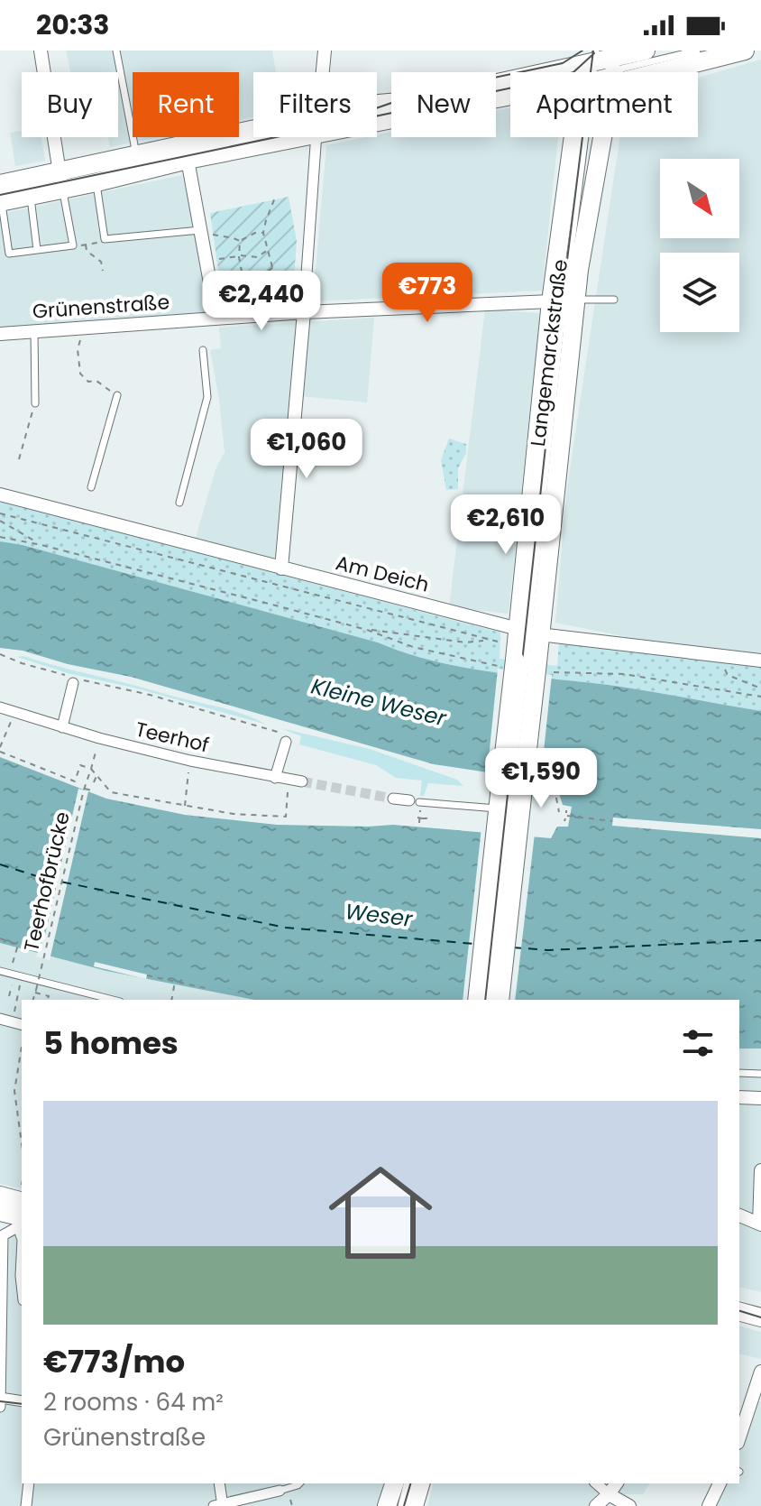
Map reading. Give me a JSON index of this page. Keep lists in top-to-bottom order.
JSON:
{
  "streets": {
    "main road": ["Langemarckstraße"],
    "street": ["Grünenstraße", "Am Deich", "Teerhof"],
    "path": ["Teerhofbrücke"]
  },
  "crossings": [
    ["Grünenstraße", "Langemarckstraße"],
    ["Langemarckstraße", "Am Deich"],
    ["Teerhof", "Teerhofbrücke"]
  ],
  "water": ["Kleine Weser", "Weser"],
  "north": "bottom right",
  "page": {
    "status": "20:33",
    "chip": [
      "Buy",
      "Rent",
      "Filters",
      "New",
      "Apartment"
    ],
    "price": [
      "€773",
      "€2,440",
      "€1,060",
      "€2,610",
      "€1,590"
    ],
    "heading": "5 homes",
    "list": [
      {
        "name": "€773/mo",
        "note": "2 rooms · 64 m² · Grünenstraße"
      }
    ]
  }
}
